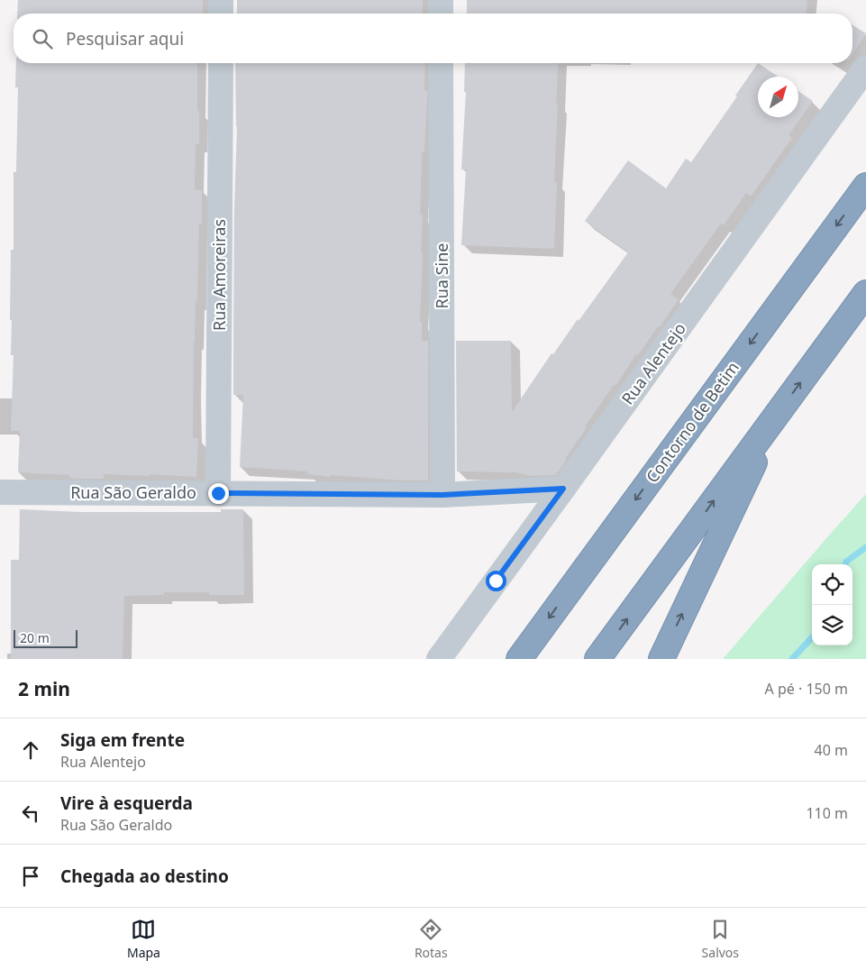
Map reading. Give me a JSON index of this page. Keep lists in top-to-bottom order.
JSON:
{
  "streets": {
    "highway": ["Contorno de Betim"],
    "street": [
      "Rua Amoreiras",
      "Rua Sine",
      "Rua Alentejo",
      "Rua São Geraldo"
    ]
  },
  "crossings": [
    ["Rua Amoreiras", "Rua São Geraldo"],
    ["Rua Sine", "Rua São Geraldo"],
    ["Rua Alentejo", "Rua São Geraldo"]
  ],
  "scale_bar": "20 m",
  "north": "top right",
  "page": {
    "search": "Pesquisar aqui",
    "scale": "20 m",
    "heading": ["2 min", "A pé · 150 m"],
    "list": [
      ["Siga em frente", "Rua Alentejo", "40 m"],
      ["Vire à esquerda", "Rua São Geraldo", "110 m"],
      "Chegada ao destino"
    ],
    "nav": ["Mapa", "Rotas", "Salvos"]
  }
}
